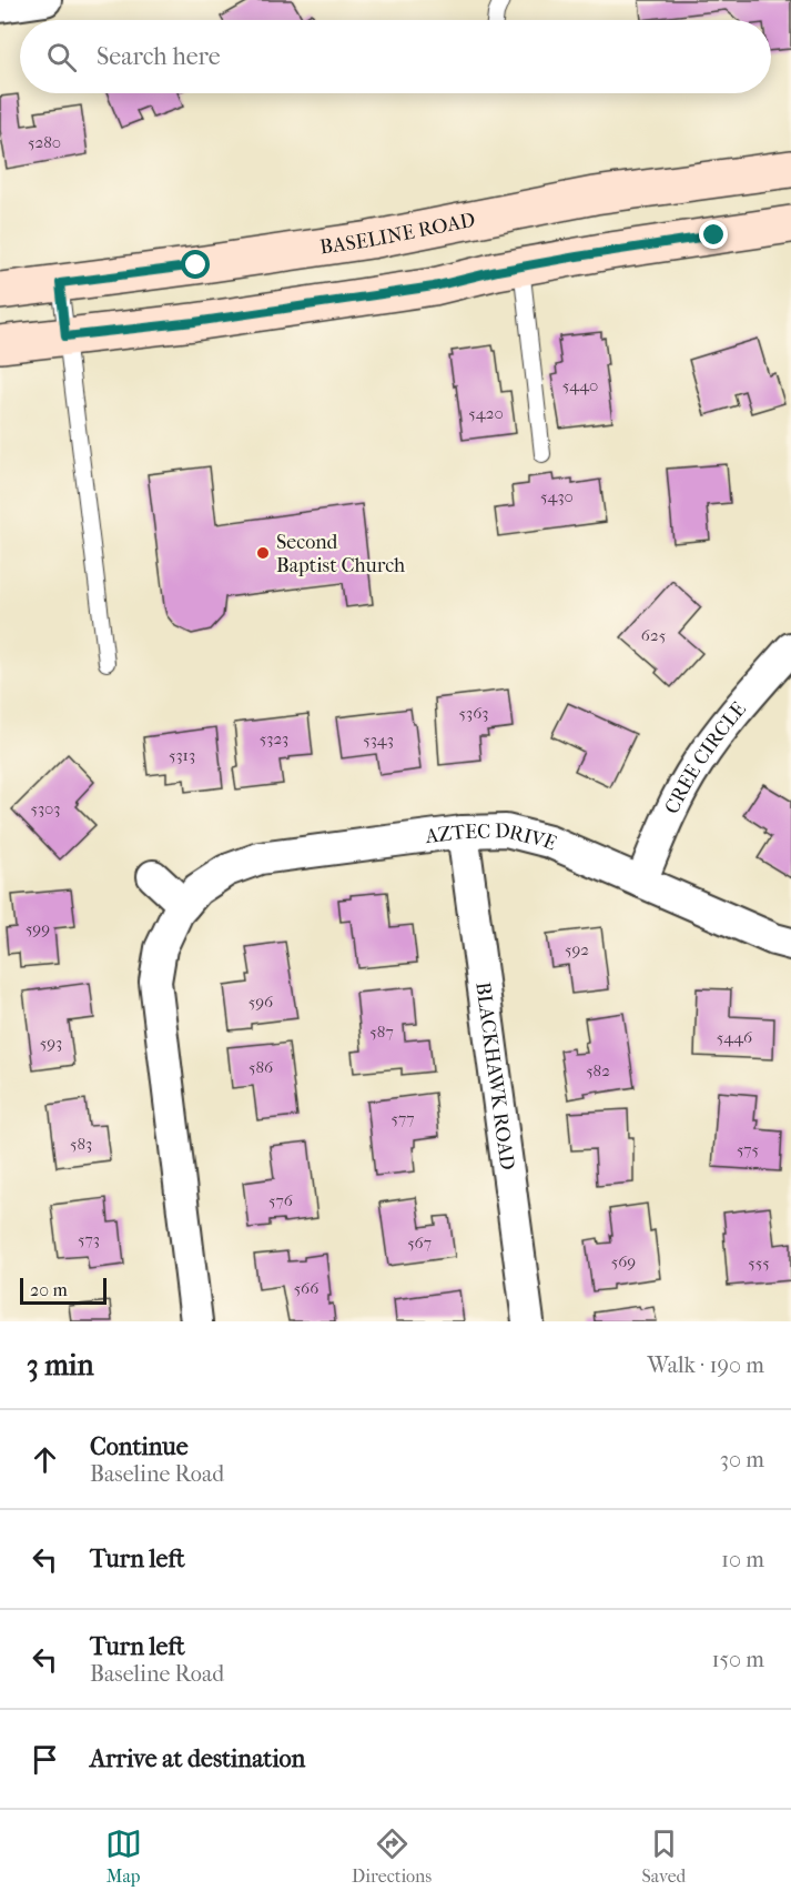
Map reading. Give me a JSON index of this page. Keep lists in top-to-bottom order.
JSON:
{
  "streets": {
    "main road": ["BASELINE ROAD"],
    "street": ["CREE CIRCLE", "AZTEC DRIVE", "BLACKHAWK ROAD"]
  },
  "crossings": [
    ["CREE CIRCLE", "AZTEC DRIVE"],
    ["AZTEC DRIVE", "BLACKHAWK ROAD"]
  ],
  "places": ["Second Baptist Church"],
  "house_numbers": [
    "5280",
    "5440",
    "5420",
    "5430",
    "625",
    "5363",
    "5323",
    "5343",
    "5313",
    "5303",
    "599",
    "592",
    "596",
    "587",
    "5446",
    "593",
    "586",
    "582",
    "577",
    "583",
    "575",
    "576",
    "573",
    "567",
    "569",
    "555",
    "566"
  ],
  "scale_bar": "20 m",
  "page": {
    "search": "Search here",
    "scale": "20 m",
    "heading": ["3 min", "Walk · 190 m"],
    "list": [
      ["Continue", "Baseline Road", "30 m"],
      ["Turn left", "10 m"],
      ["Turn left", "Baseline Road", "150 m"],
      "Arrive at destination"
    ],
    "nav": ["Map", "Directions", "Saved"]
  }
}
